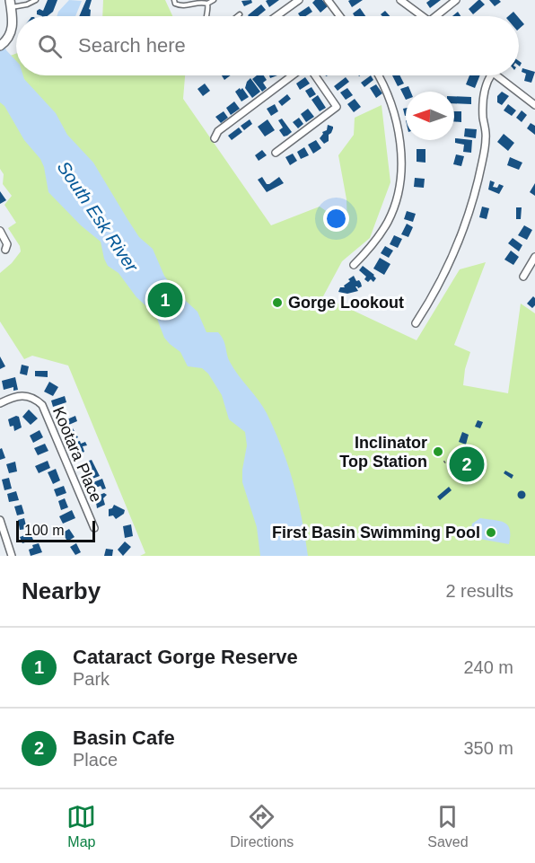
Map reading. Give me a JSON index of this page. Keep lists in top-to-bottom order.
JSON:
{
  "streets": {
    "street": ["Kootara Place"]
  },
  "water": ["South Esk River"],
  "places": ["Gorge Lookout", "Inclinator Top Station", "First Basin Swimming Pool"],
  "scale_bar": "100 m",
  "north": "left",
  "page": {
    "search": "Search here",
    "pins": ["1", "2"],
    "scale": "100 m",
    "heading": ["Nearby", "2 results"],
    "list": [
      {
        "mark": "1",
        "name": "Cataract Gorge Reserve",
        "note": "Park",
        "value": "240 m"
      },
      {
        "mark": "2",
        "name": "Basin Cafe",
        "note": "Place",
        "value": "350 m"
      }
    ],
    "nav": ["Map", "Directions", "Saved"]
  }
}
